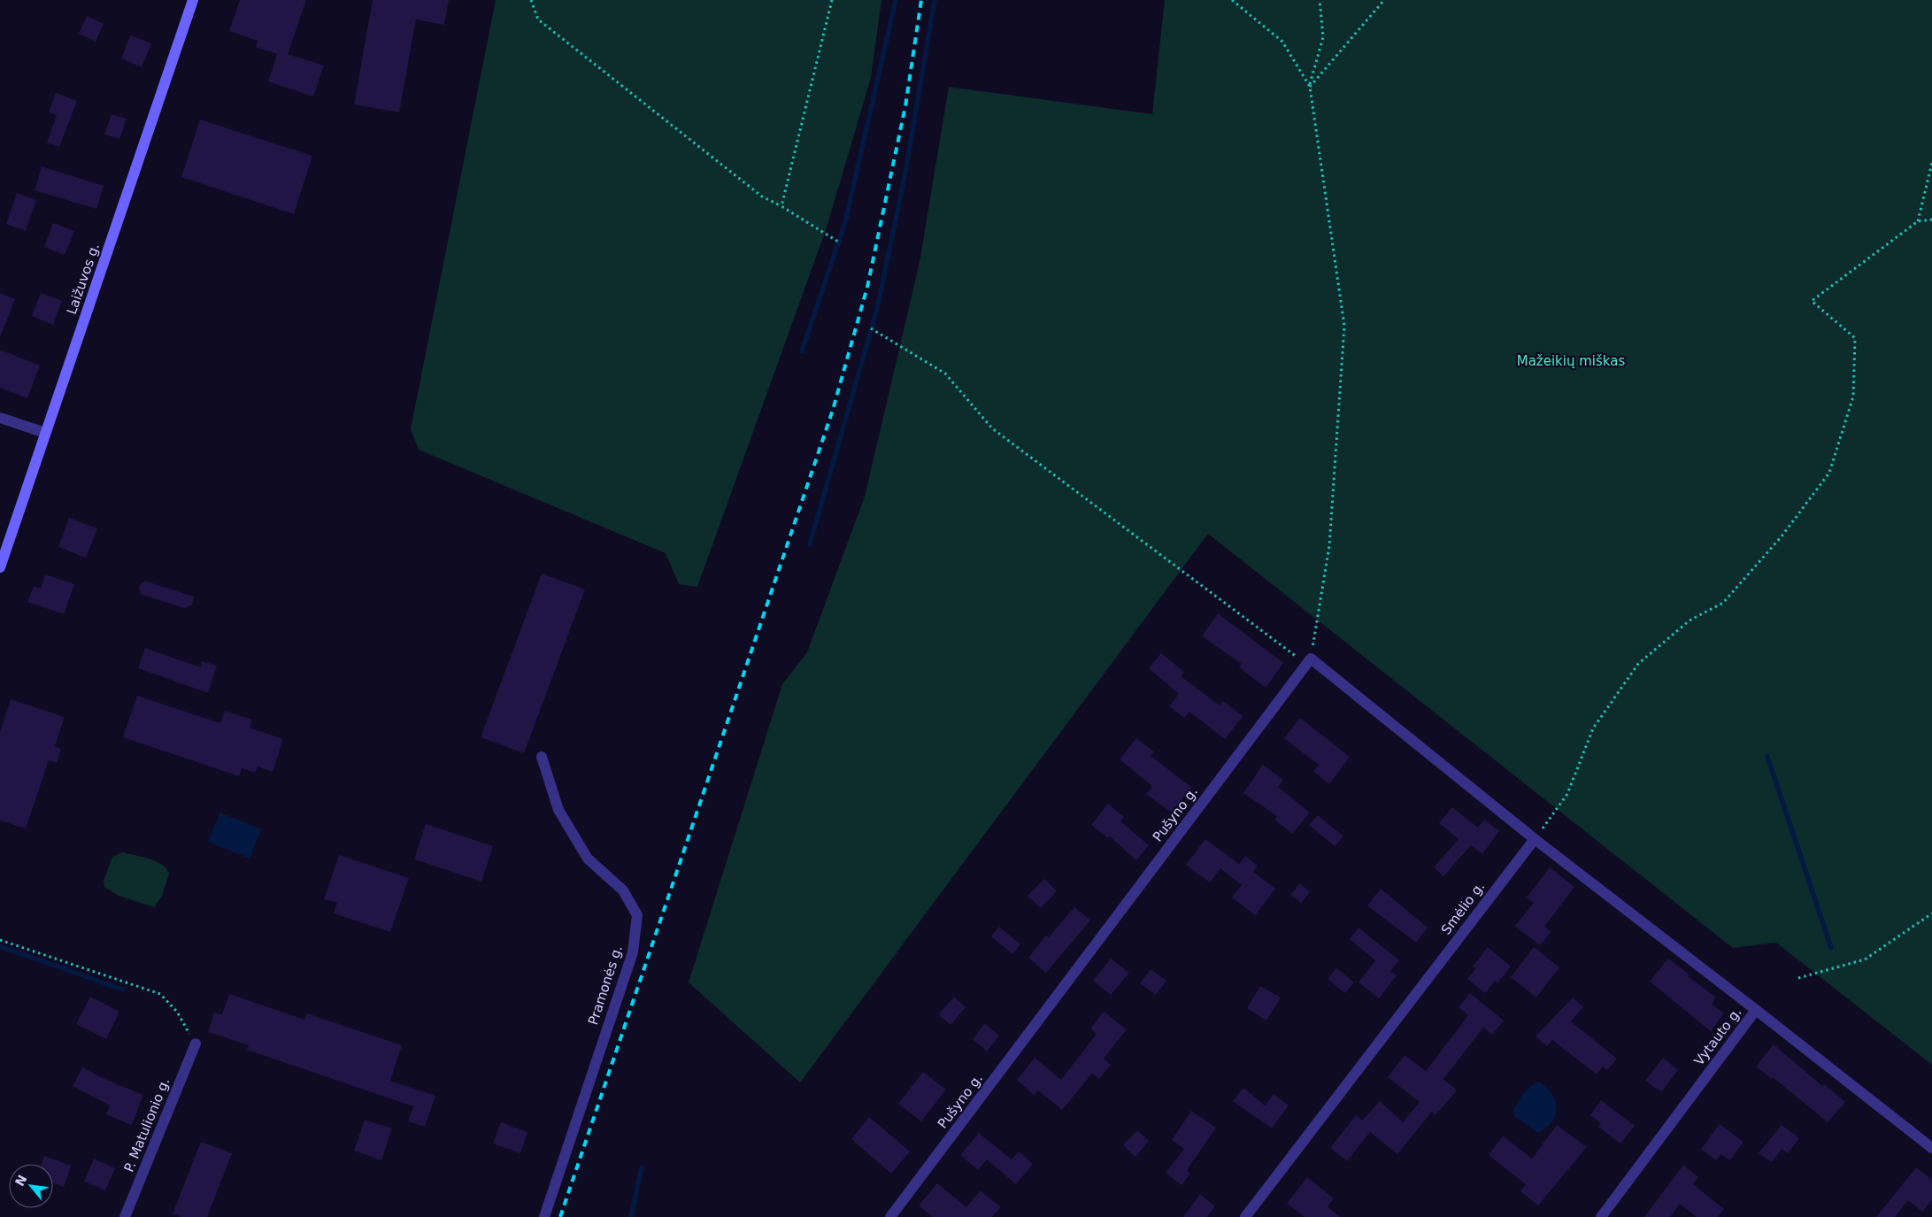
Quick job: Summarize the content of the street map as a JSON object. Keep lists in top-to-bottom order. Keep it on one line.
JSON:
{"streets":{"main road":["Laižuvos g."],"street":["Pušyno g.","Smėlio g.","Pramonės g.","Vytauto g.","P. Matulionio g."]},"parks":["Mažeikių miškas"],"north":"top left"}
